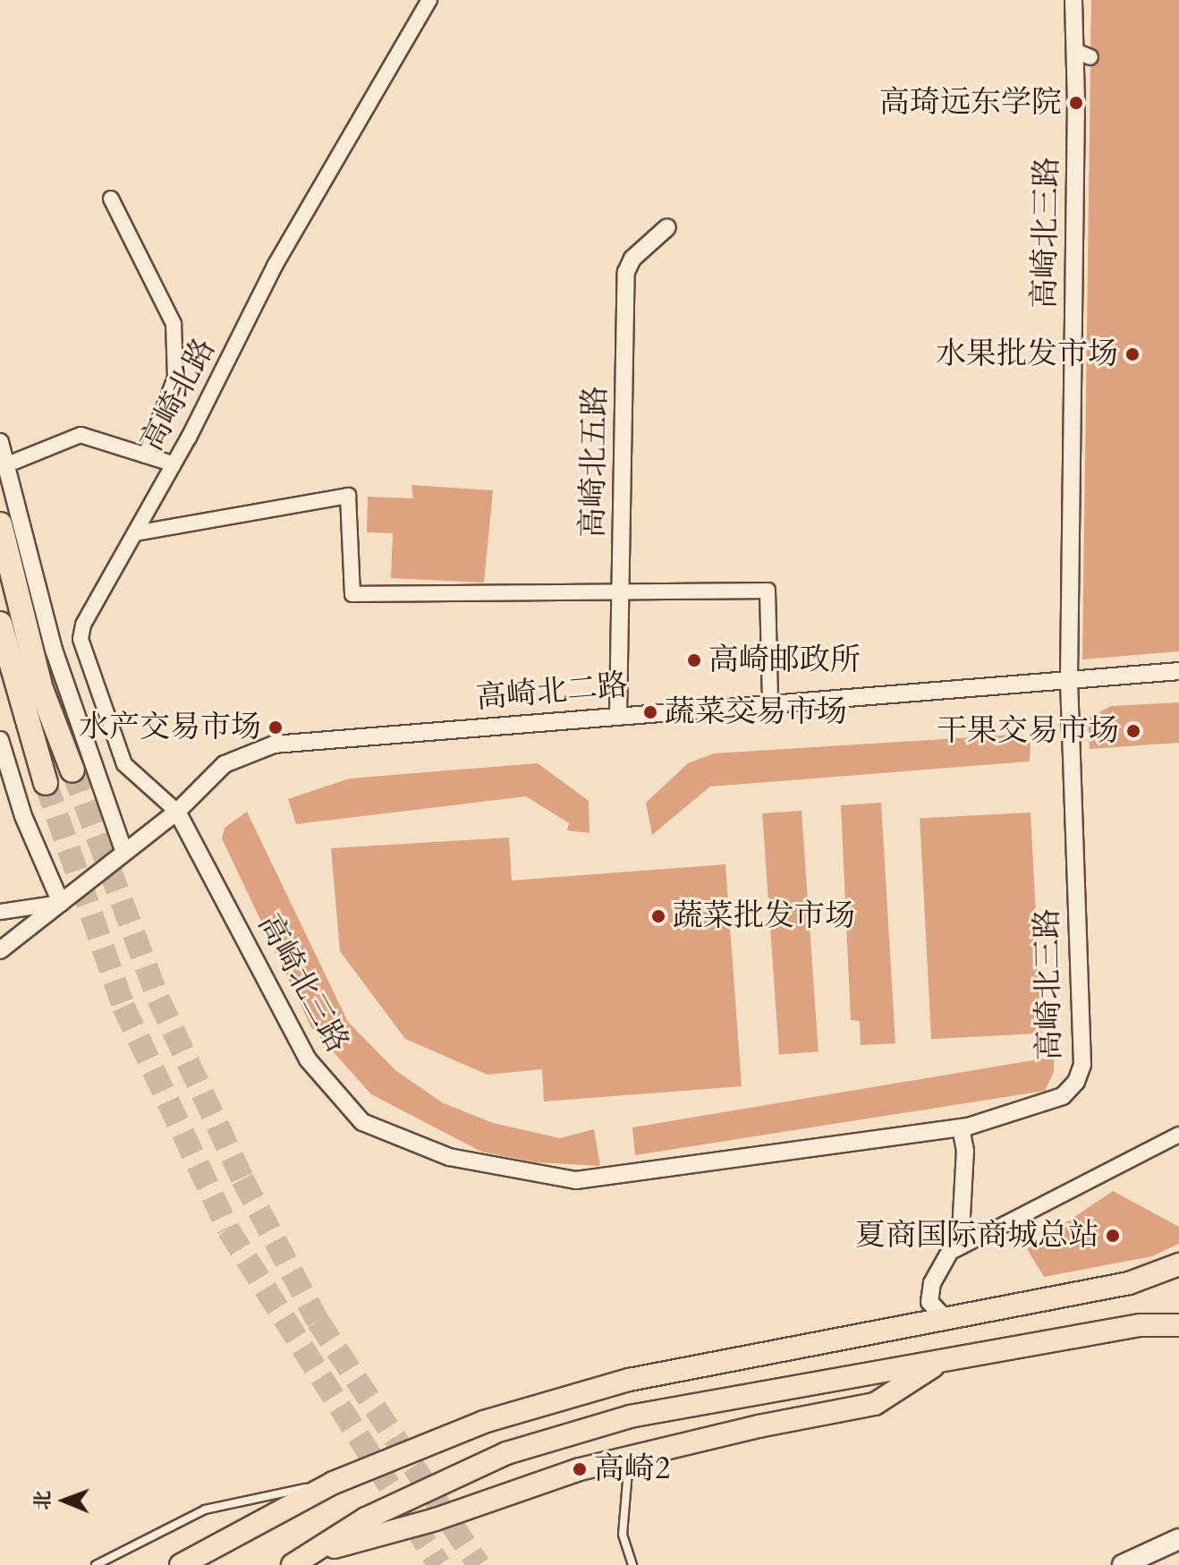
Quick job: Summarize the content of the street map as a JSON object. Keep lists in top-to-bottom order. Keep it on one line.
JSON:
{"streets":{"street":["高崎北三路","高崎北路","高崎北五路","高崎北二路"]},"crossings":[["高崎北三路","高崎北路"],["高崎北三路","高崎北二路"],["高崎北路","高崎北二路"],["高崎北五路","高崎北二路"]],"places":["高琦远东学院","水果批发市场","高崎邮政所","蔬菜交易市场","水产交易市场","干果交易市场","蔬菜批发市场","夏商国际商城总站","高崎2"],"north":"left"}
